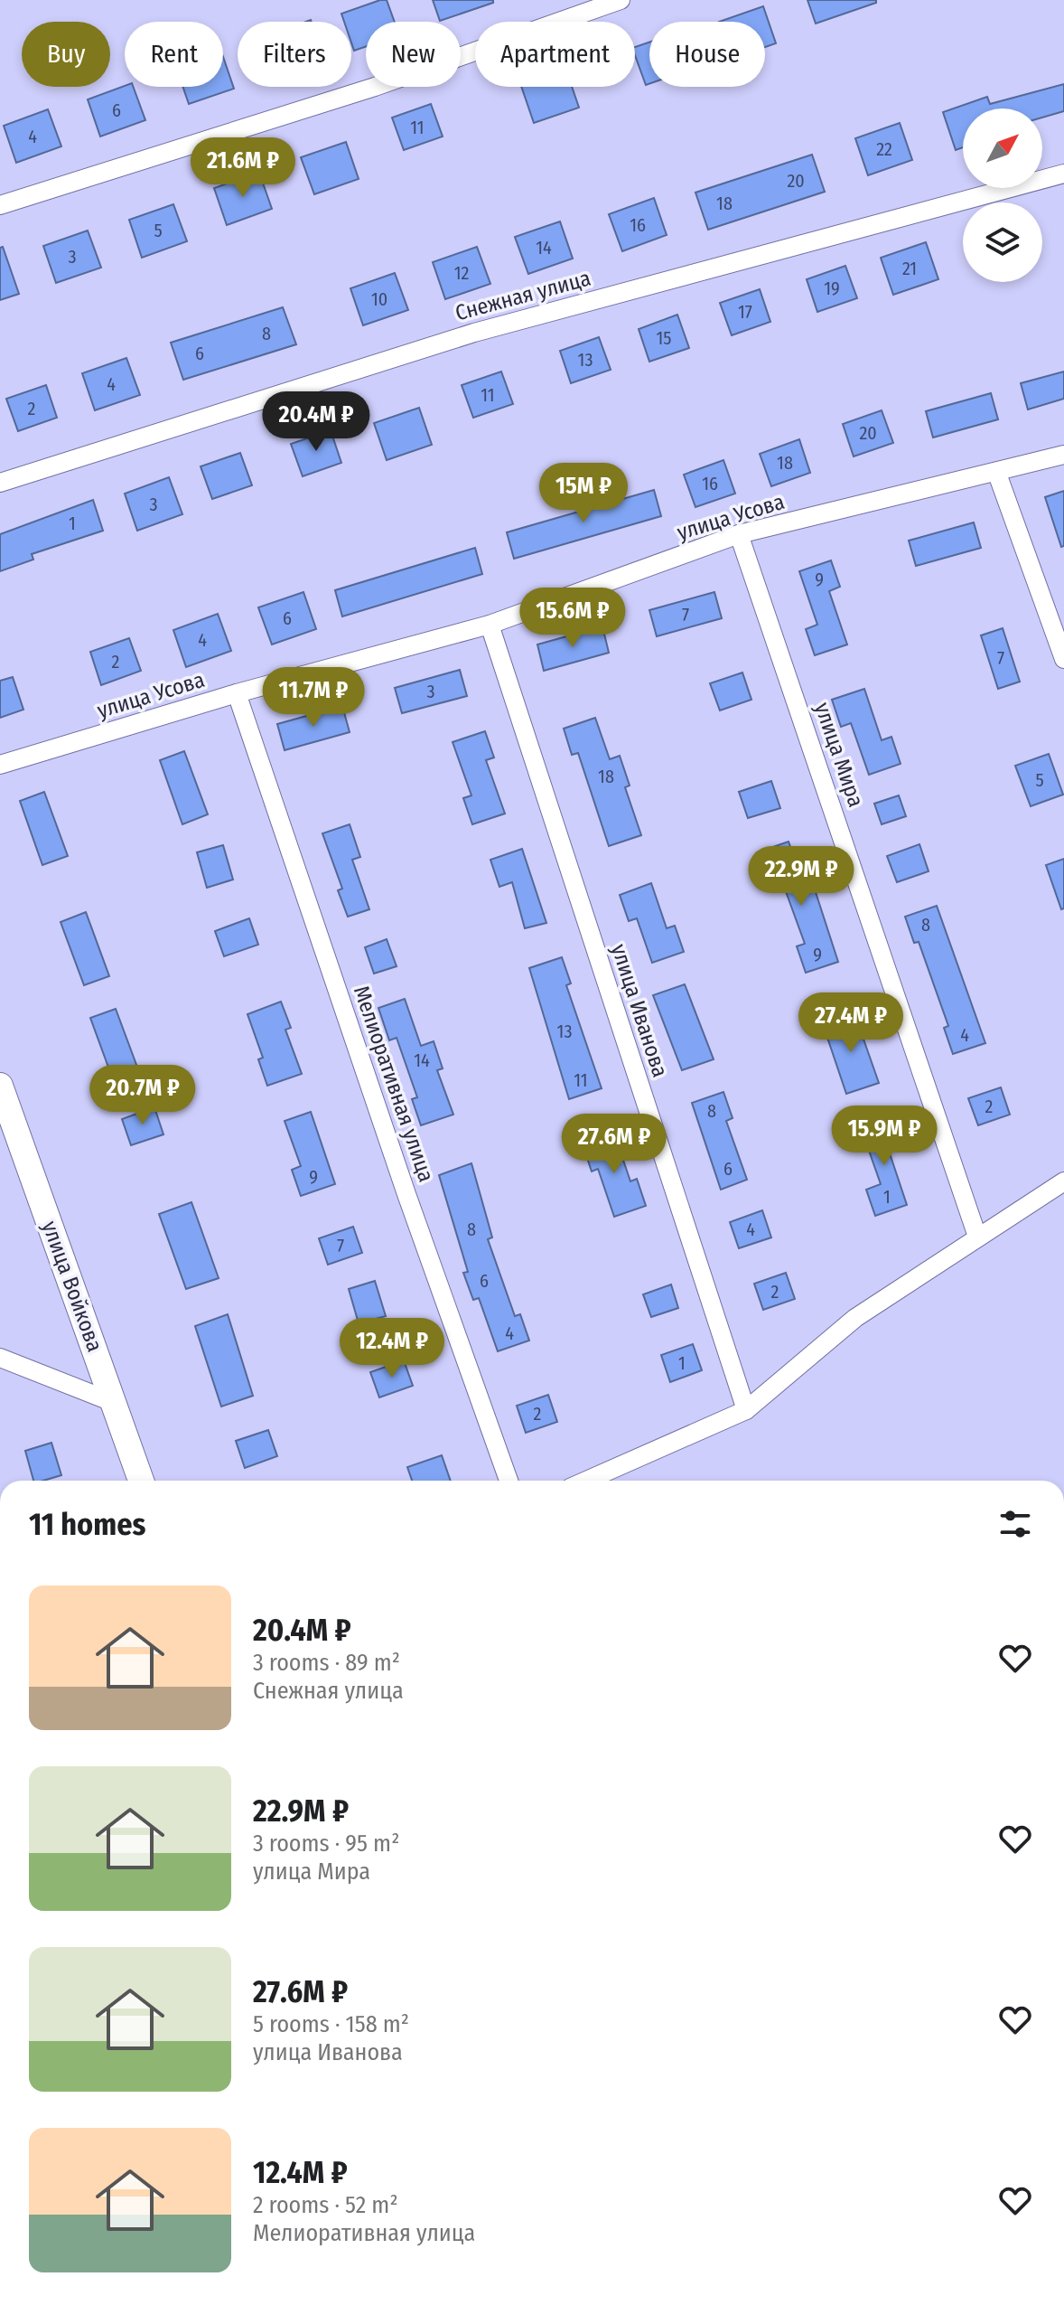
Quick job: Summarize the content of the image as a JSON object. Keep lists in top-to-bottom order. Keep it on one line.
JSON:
{"streets":{"main road":["улица Войкова"],"street":["Снежная улица","улица Усова","улица Мира","улица Иванова","Мелиоративная улица"]},"crossings":[["улица Усова","улица Мира"],["улица Усова","улица Иванова"],["улица Усова","Мелиоративная улица"]],"house_numbers":["6","11","4","22","20","18","16","5","14","3","21","12","19","10","17","8","15","6","13","4","11","2","20","18","16","3","1","9","7","6","4","7","2","3","18","5","8","9","13","4","14","11","2","8","6","9","1","8","4","7","6","2","4","1","2"],"north":"top right","page":{"chip":["Buy","Rent","Filters","New","Apartment","House"],"price":["21.6M ₽","20.4M ₽","15M ₽","15.6M ₽","11.7M ₽","22.9M ₽","27.4M ₽","20.7M ₽","15.9M ₽","27.6M ₽","12.4M ₽"],"heading":"11 homes","list":[{"name":"20.4M ₽","note":"3 rooms · 89 m² · Снежная улица"},{"name":"22.9M ₽","note":"3 rooms · 95 m² · улица Мира"},{"name":"27.6M ₽","note":"5 rooms · 158 m² · улица Иванова"},{"name":"12.4M ₽","note":"2 rooms · 52 m² · Мелиоративная улица"}]}}
